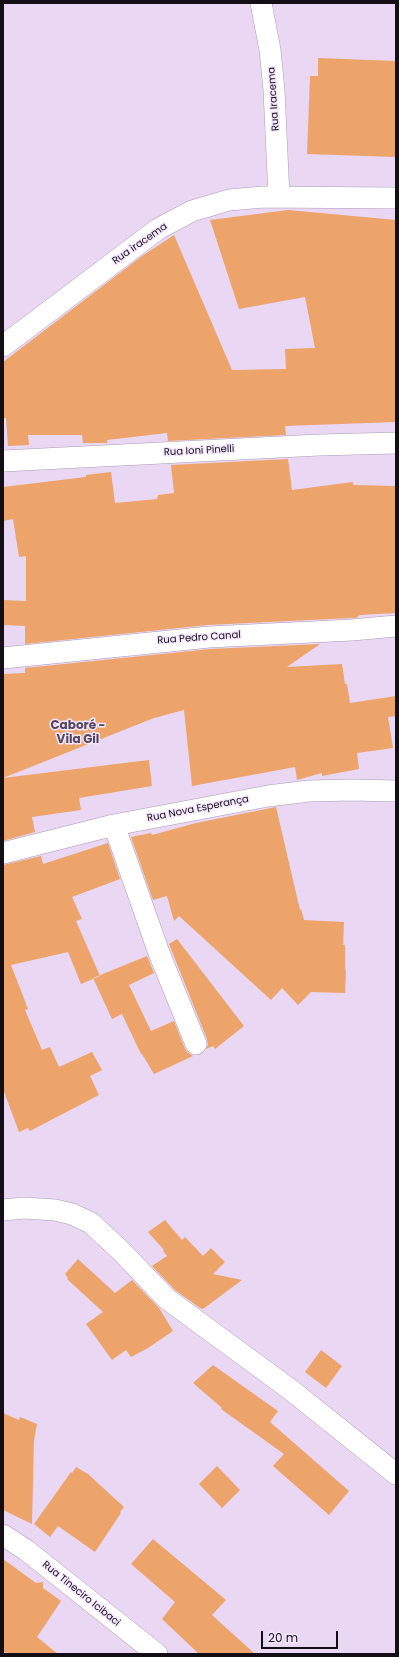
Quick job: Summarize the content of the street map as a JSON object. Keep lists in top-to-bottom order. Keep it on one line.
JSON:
{"streets":{"street":["Rua Iracema","Rua iracema","Rua Ioni Pinelli","Rua Pedro Canal","Rua Nova Esperança","Rua Tineciro Icibaci"]},"crossings":[["Rua Iracema","Rua iracema"]],"districts":["Caboré - Vila Gil"],"scale_bar":"20 m"}
